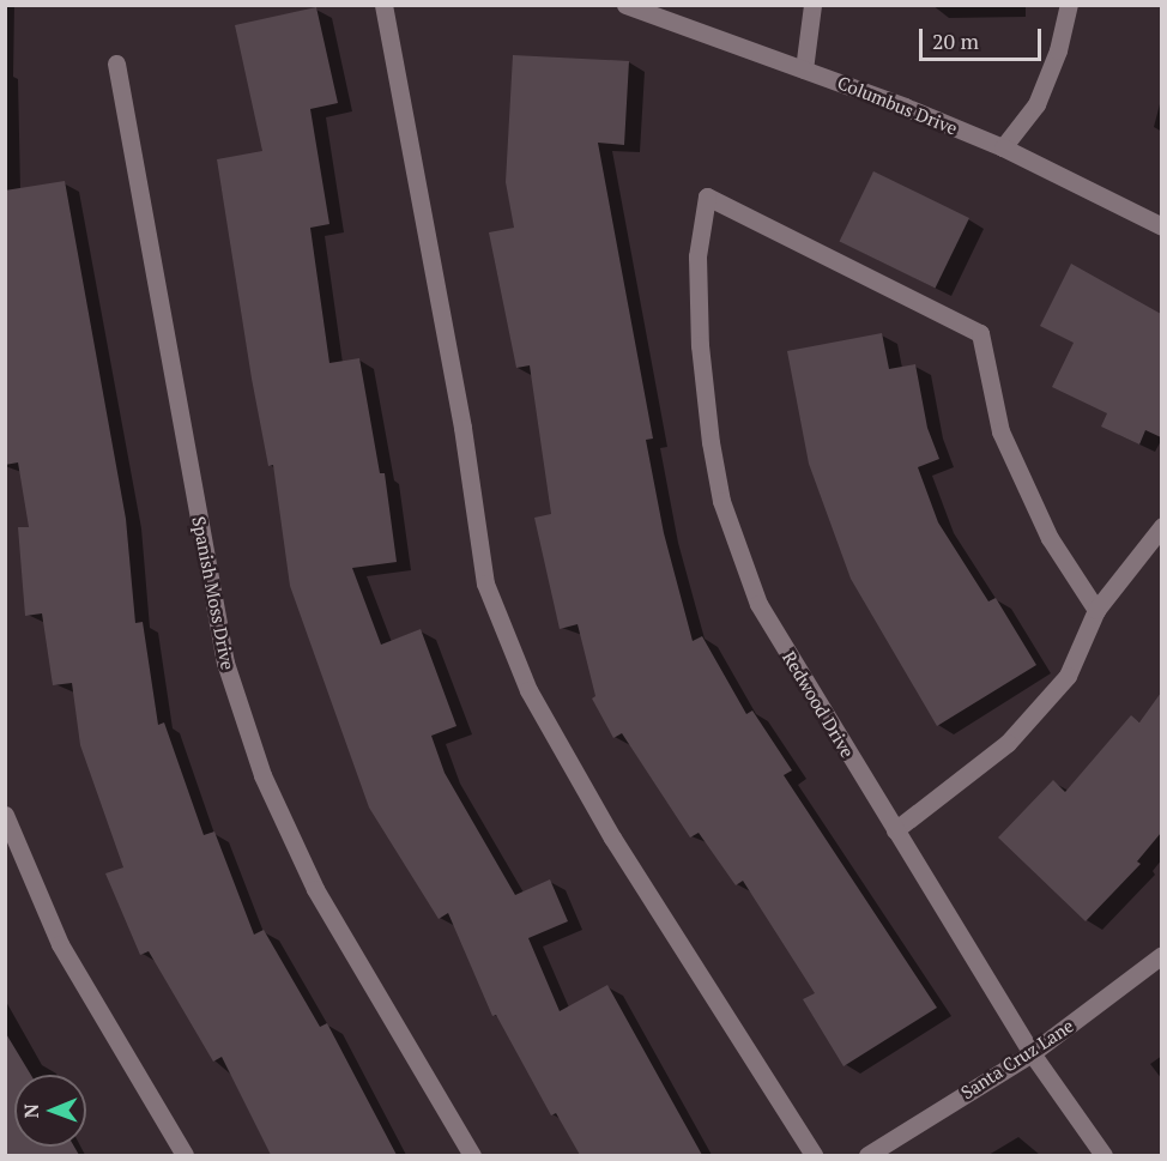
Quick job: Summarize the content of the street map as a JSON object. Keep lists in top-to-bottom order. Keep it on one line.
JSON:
{"streets":{"street":["Columbus Drive","Spanish Moss Drive","Redwood Drive","Santa Cruz Lane"]},"crossings":[["Redwood Drive","Santa Cruz Lane"]],"scale_bar":"20 m","north":"left"}
